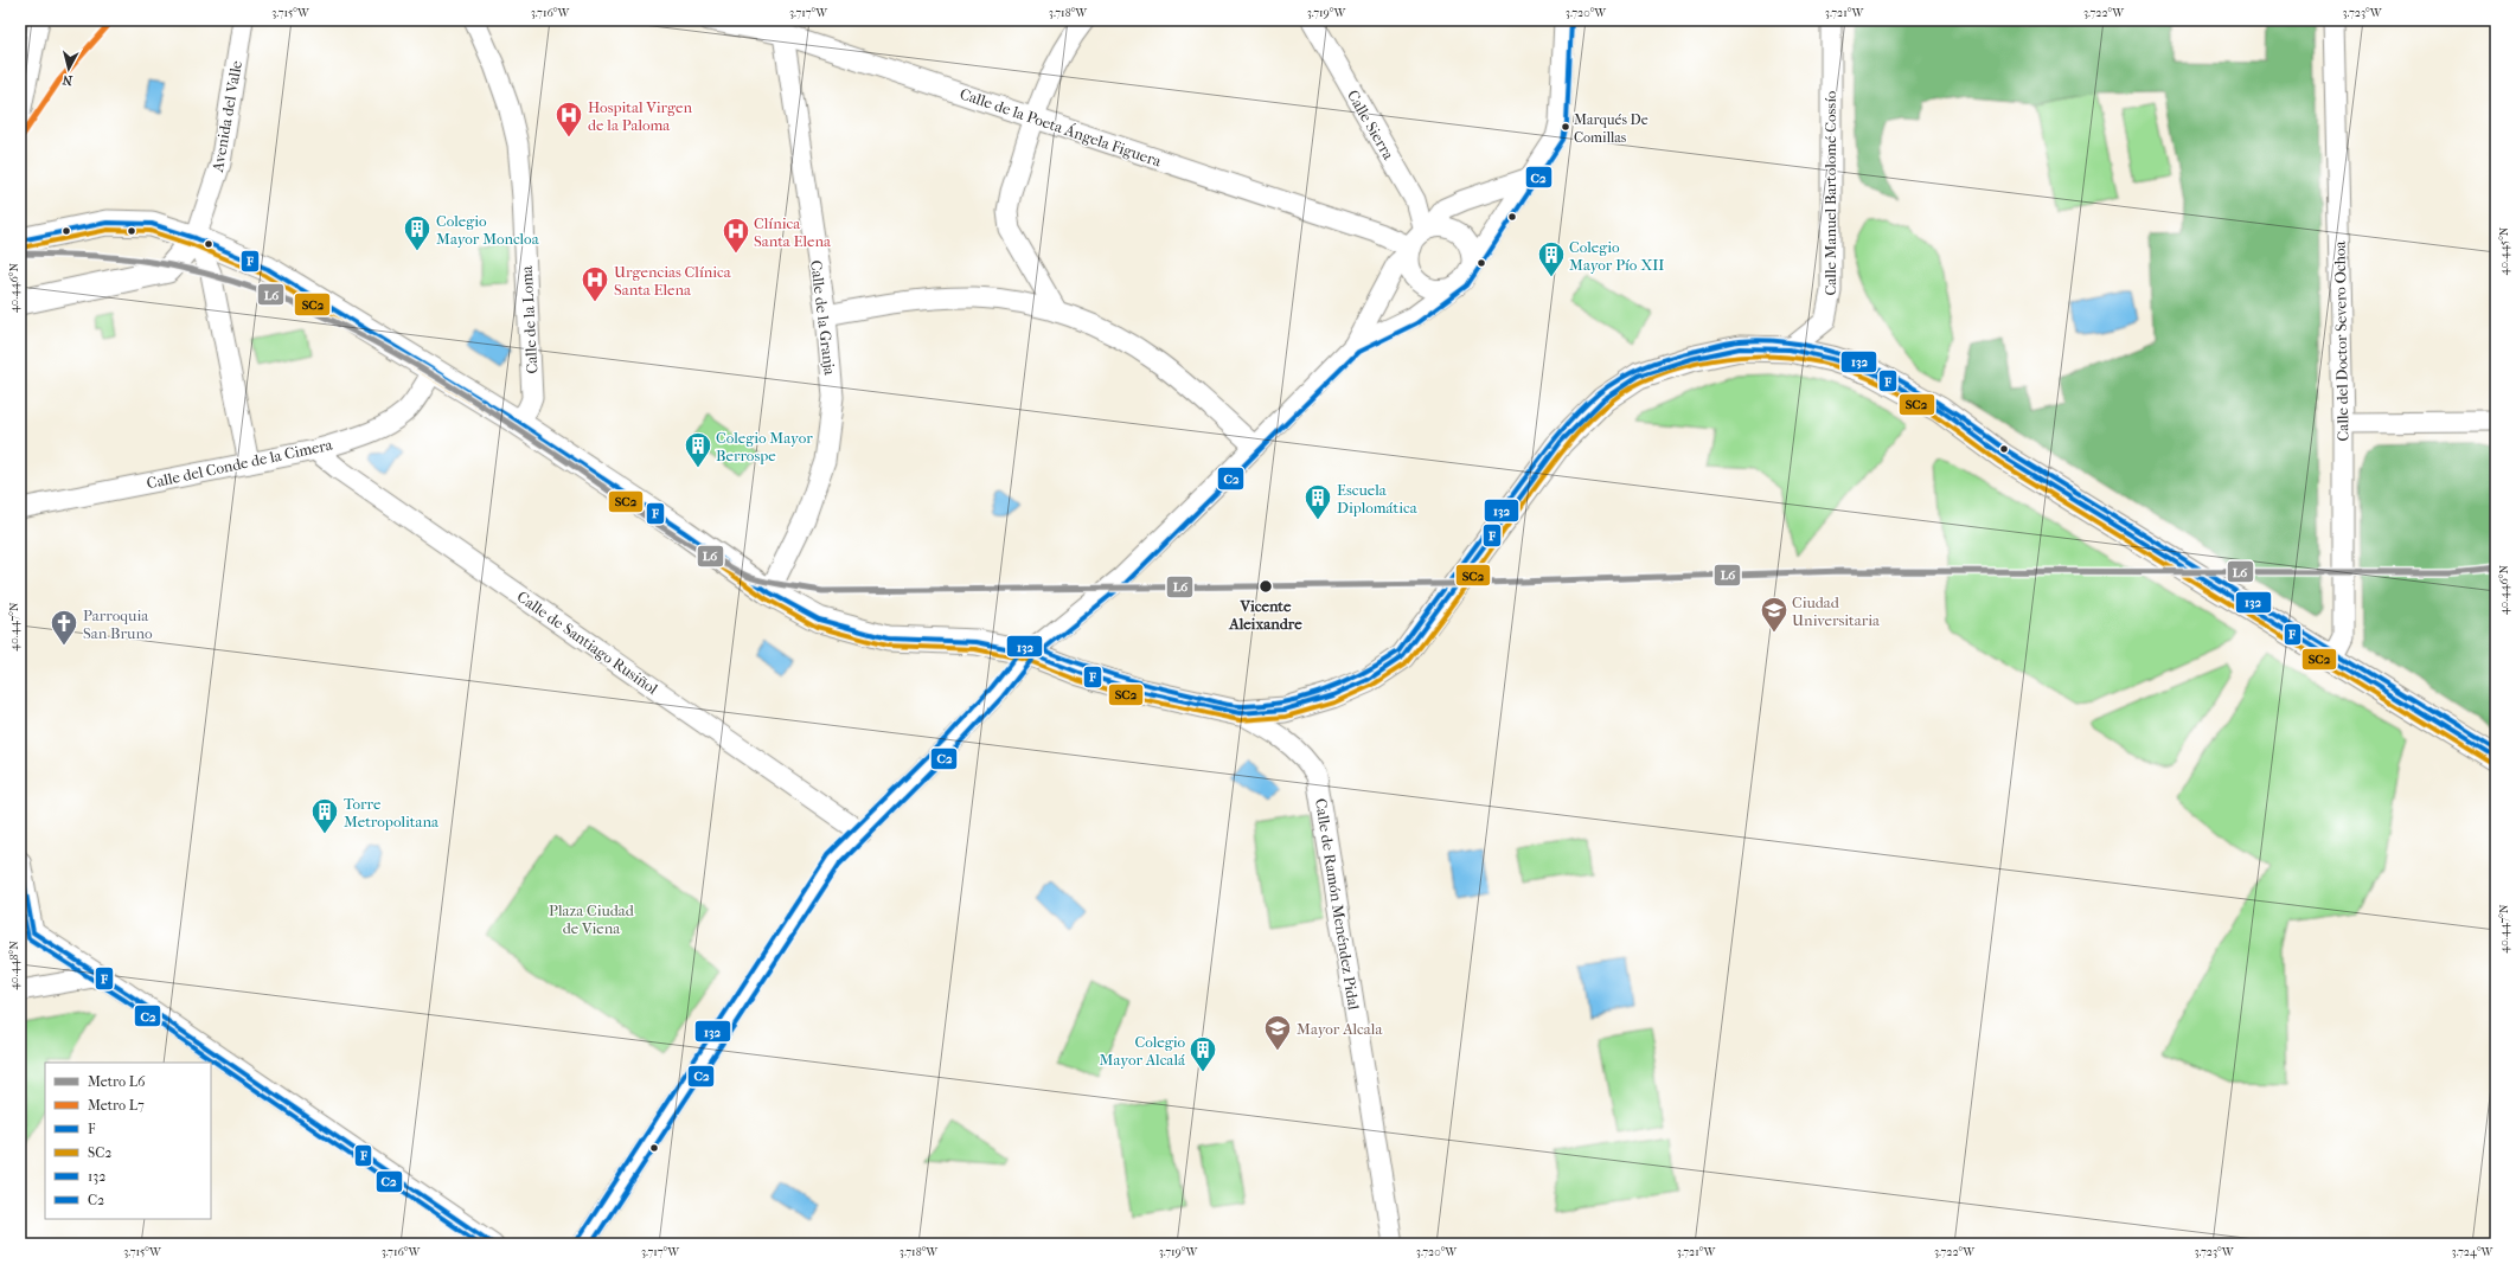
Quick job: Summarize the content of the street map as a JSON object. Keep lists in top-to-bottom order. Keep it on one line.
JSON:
{"streets":{"street":["Avenida del Valle","Calle Sierra","Calle de la Poeta Ángela Figuera","Calle Manuel Bartolomé Cossío","Calle de la Granja","Calle de la Loma","Calle del Doctor Severo Ochoa","Calle del Conde de la Cimera","Calle de Santiago Rusiñol","Calle de Ramón Menéndez Pidal"]},"crossings":[["Calle Sierra","Calle de la Poeta Ángela Figuera"],["Calle de la Poeta Ángela Figuera","Calle de la Granja"],["Calle del Conde de la Cimera","Calle de Santiago Rusiñol"]],"parks":["Plaza Ciudad de Viena"],"places":{"other":["Marqués De Comillas","Vicente Aleixandre"],"hospital":["Hospital Virgen de la Paloma","Clínica Santa Elena","Urgencias Clínica Santa Elena"],"building":["Colegio Mayor Moncloa","Colegio Mayor Pío XII","Colegio Mayor Berrospe","Escuela Diplomática","Torre Metropolitana","Colegio Mayor Alcalá"],"school or university":["Ciudad Universitaria","Mayor Alcala"],"church":["Parroquia San Bruno"]},"lines":["metro line L7","transit line C2","transit line F","transit line SC2","metro line L6","transit line 132"],"legend":["Metro L6","Metro L7","F","SC2","132","C2"],"north":"bottom","coordinates":["3.715°W","3.716°W","3.717°W","3.718°W","3.719°W","3.720°W","3.721°W","3.722°W","3.723°W","40.445°N","40.446°N","40.447°N","40.448°N","3.724°W"]}
